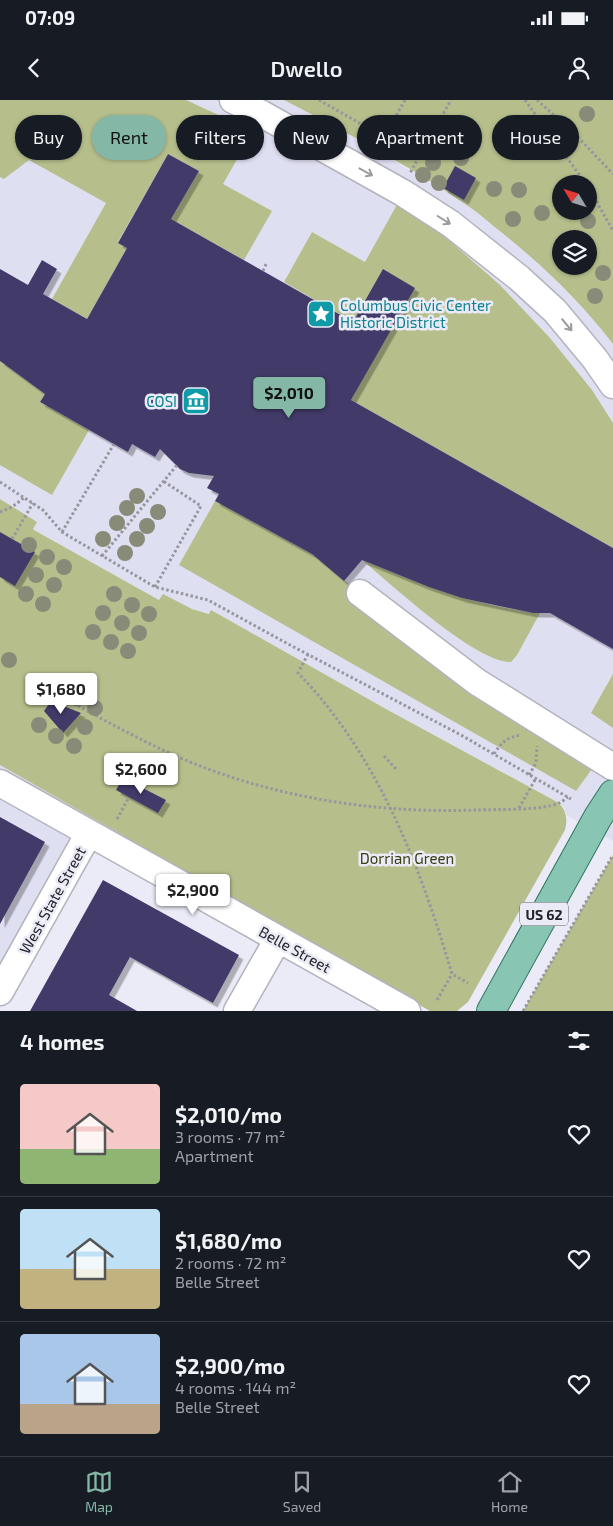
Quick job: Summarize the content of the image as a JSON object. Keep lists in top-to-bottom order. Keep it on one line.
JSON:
{"streets":{"main road":["US 62"],"street":["West State Street","Belle Street"]},"crossings":[["West State Street","Belle Street"]],"parks":["Dorrian Green"],"places":{"place":["Columbus Civic Center Historic District"],"museum":["COSI"]},"north":"top left","page":{"status":"07:09","header":"Dwello","chip":["Buy","Rent","Filters","New","Apartment","House"],"price":["$2,010","$1,680","$2,600","$2,900"],"heading":"4 homes","list":[{"name":"$2,010/mo","note":"3 rooms · 77 m² · Apartment"},{"name":"$1,680/mo","note":"2 rooms · 72 m² · Belle Street"},{"name":"$2,900/mo","note":"4 rooms · 144 m² · Belle Street"}],"tabs":["Map","Saved","Home"]}}
